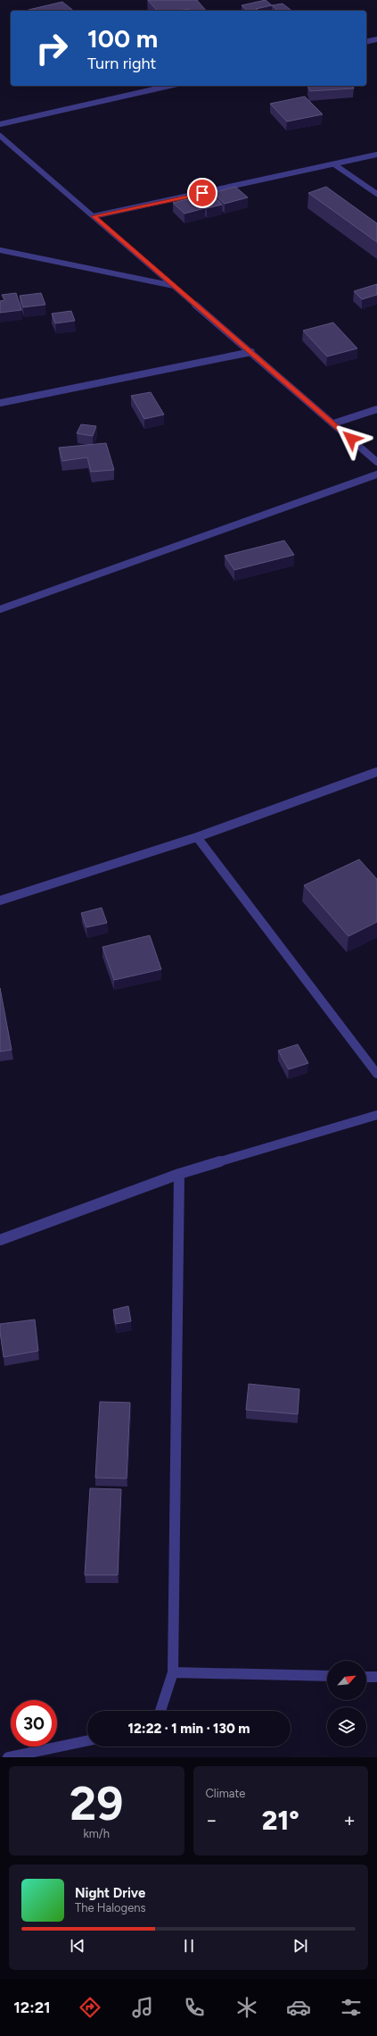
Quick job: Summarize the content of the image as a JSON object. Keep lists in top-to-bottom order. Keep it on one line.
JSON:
{"north":"top right","page":{"turn":["100 m","Turn right"],"limit":"30","trip":"12:22 · 1 min · 130 m","tile":[["29","km/h"],"Climate"],"heat":["−","21°","+"],"song":["Night Drive","The Halogens"],"tabs":"12:21"}}
